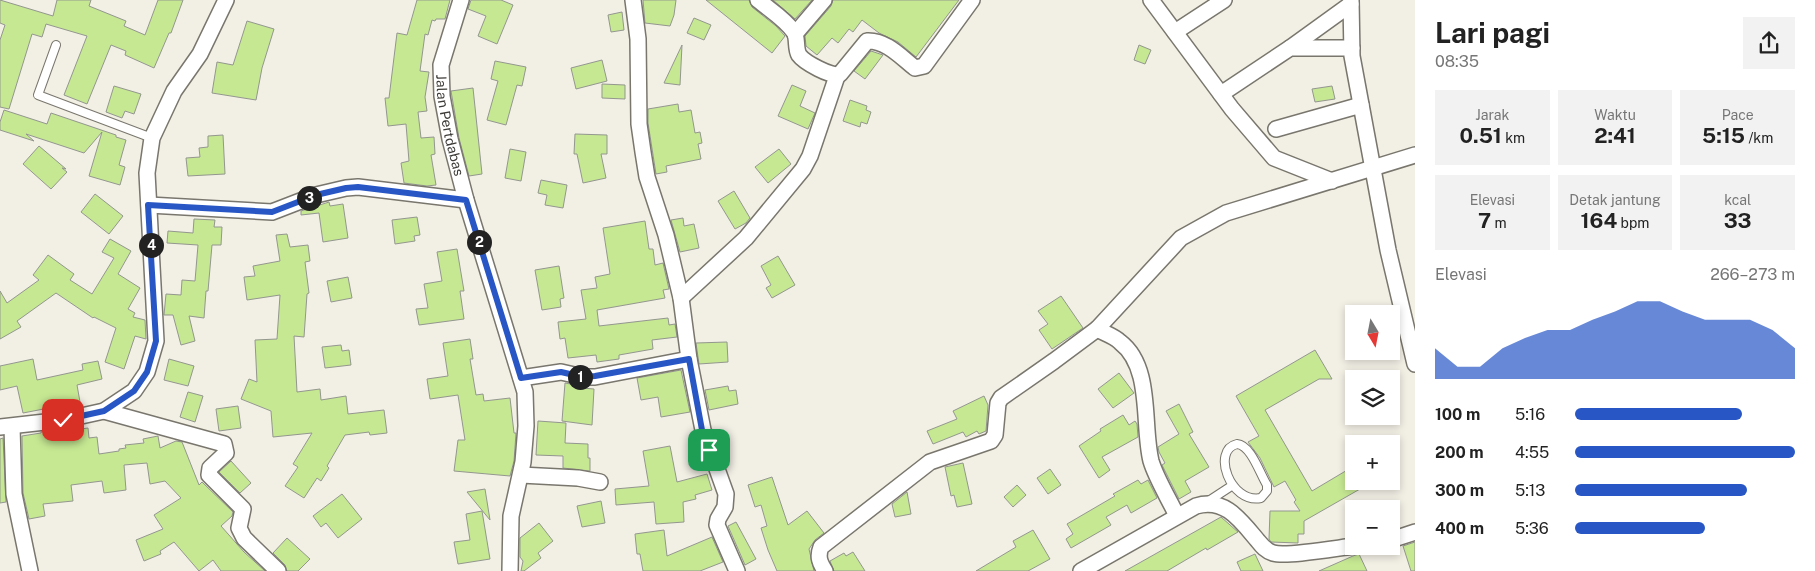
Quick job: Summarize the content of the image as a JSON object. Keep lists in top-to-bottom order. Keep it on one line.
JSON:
{"streets":{"street":["Jalan Pertdabas"]},"north":"bottom","page":{"heading":["Lari pagi","08:35"],"stats":[["Jarak","0.51 km"],["Waktu","2:41"],["Pace","5:15 /km"],["Elevasi","7 m"],["Detak jantung","164 bpm"],["kcal","33"]],"pins":["3","2","4","1"],"chart":["Elevasi","266–273 m"],"map_buttons":["+","−"],"list":[{"name":"100 m","note":"5:16"},{"name":"200 m","note":"4:55"},{"name":"300 m","note":"5:13"},{"name":"400 m","note":"5:36"}]}}
